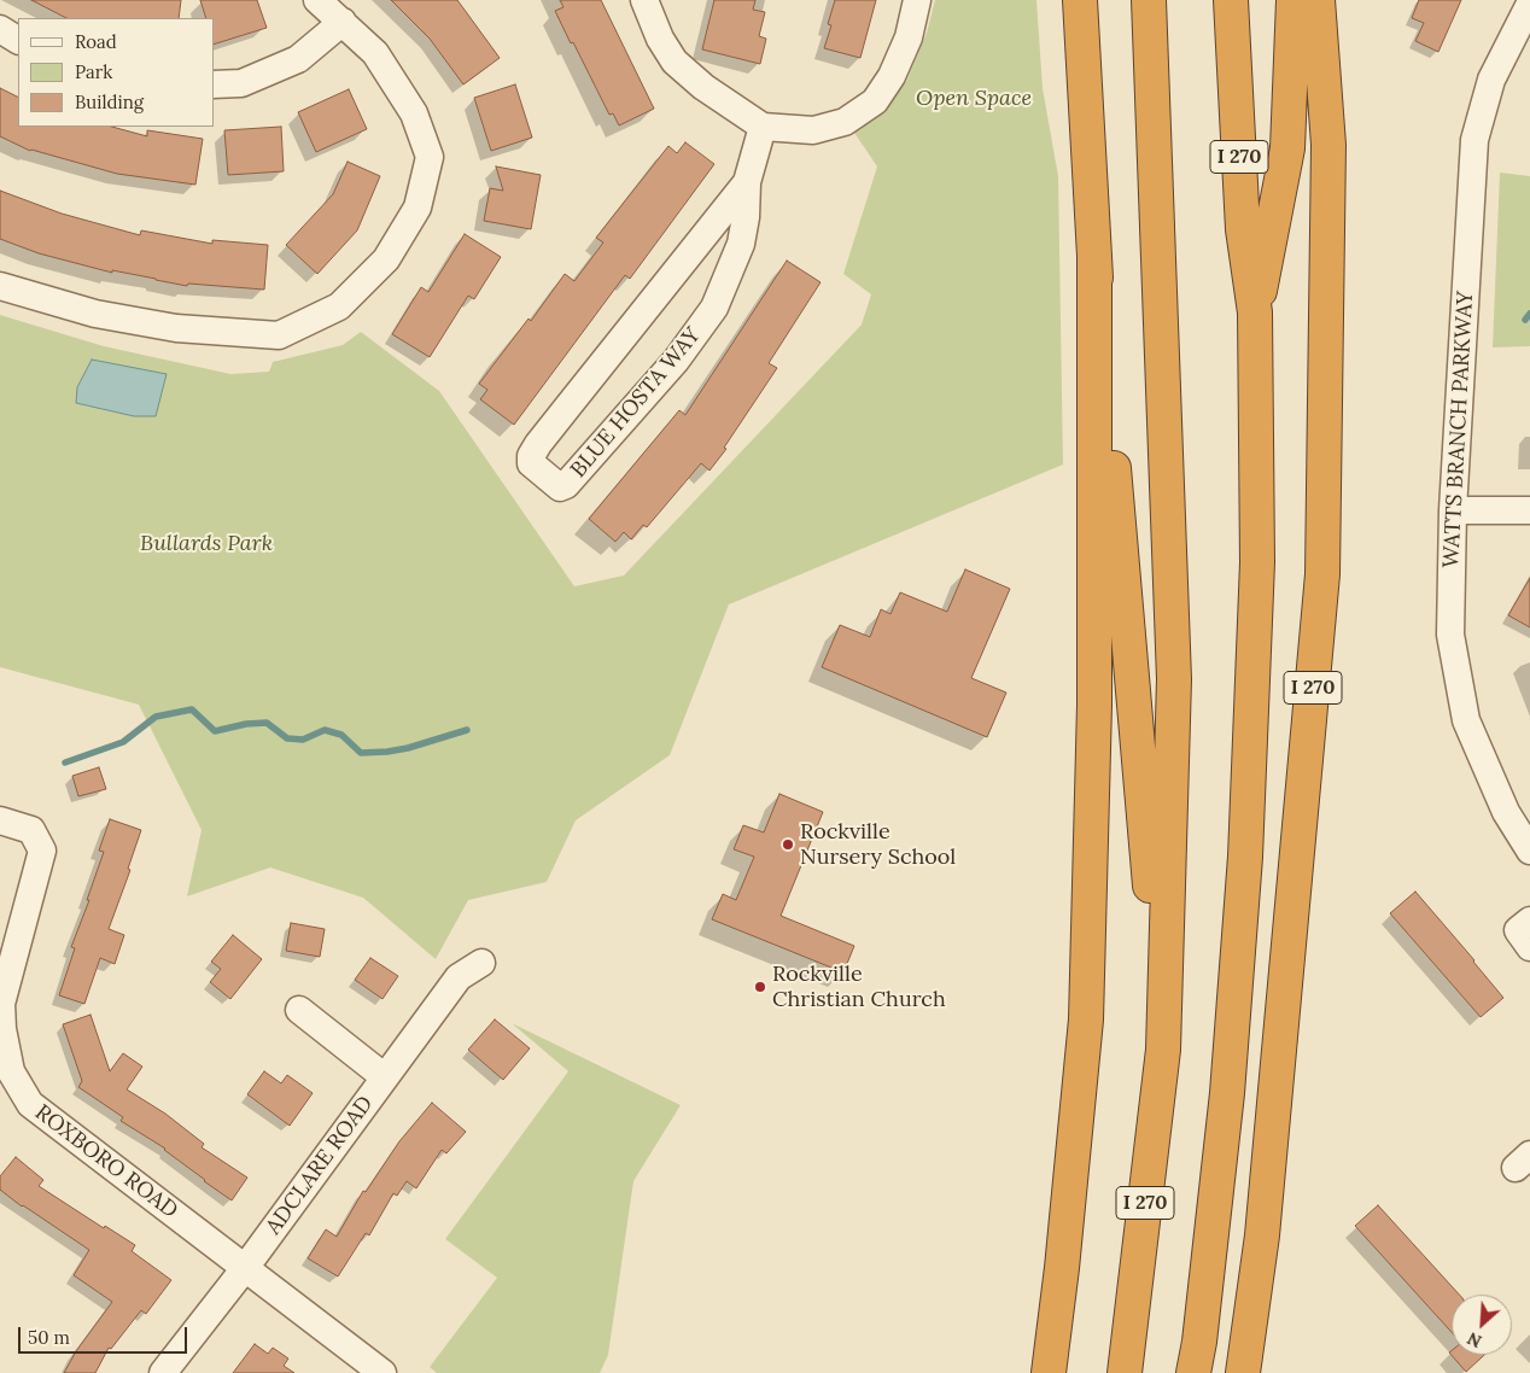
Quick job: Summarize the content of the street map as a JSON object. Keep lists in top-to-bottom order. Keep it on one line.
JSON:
{"streets":{"highway":["I 270"],"street":["BLUE HOSTA WAY","WATTS BRANCH PARKWAY","ROXBORO ROAD","ADCLARE ROAD"]},"crossings":[["ROXBORO ROAD","ADCLARE ROAD"]],"parks":["Open Space","Bullards Park"],"places":["Rockville Nursery School","Rockville Christian Church"],"legend":["Road","Park","Building"],"scale_bar":"50 m","north":"bottom left"}
